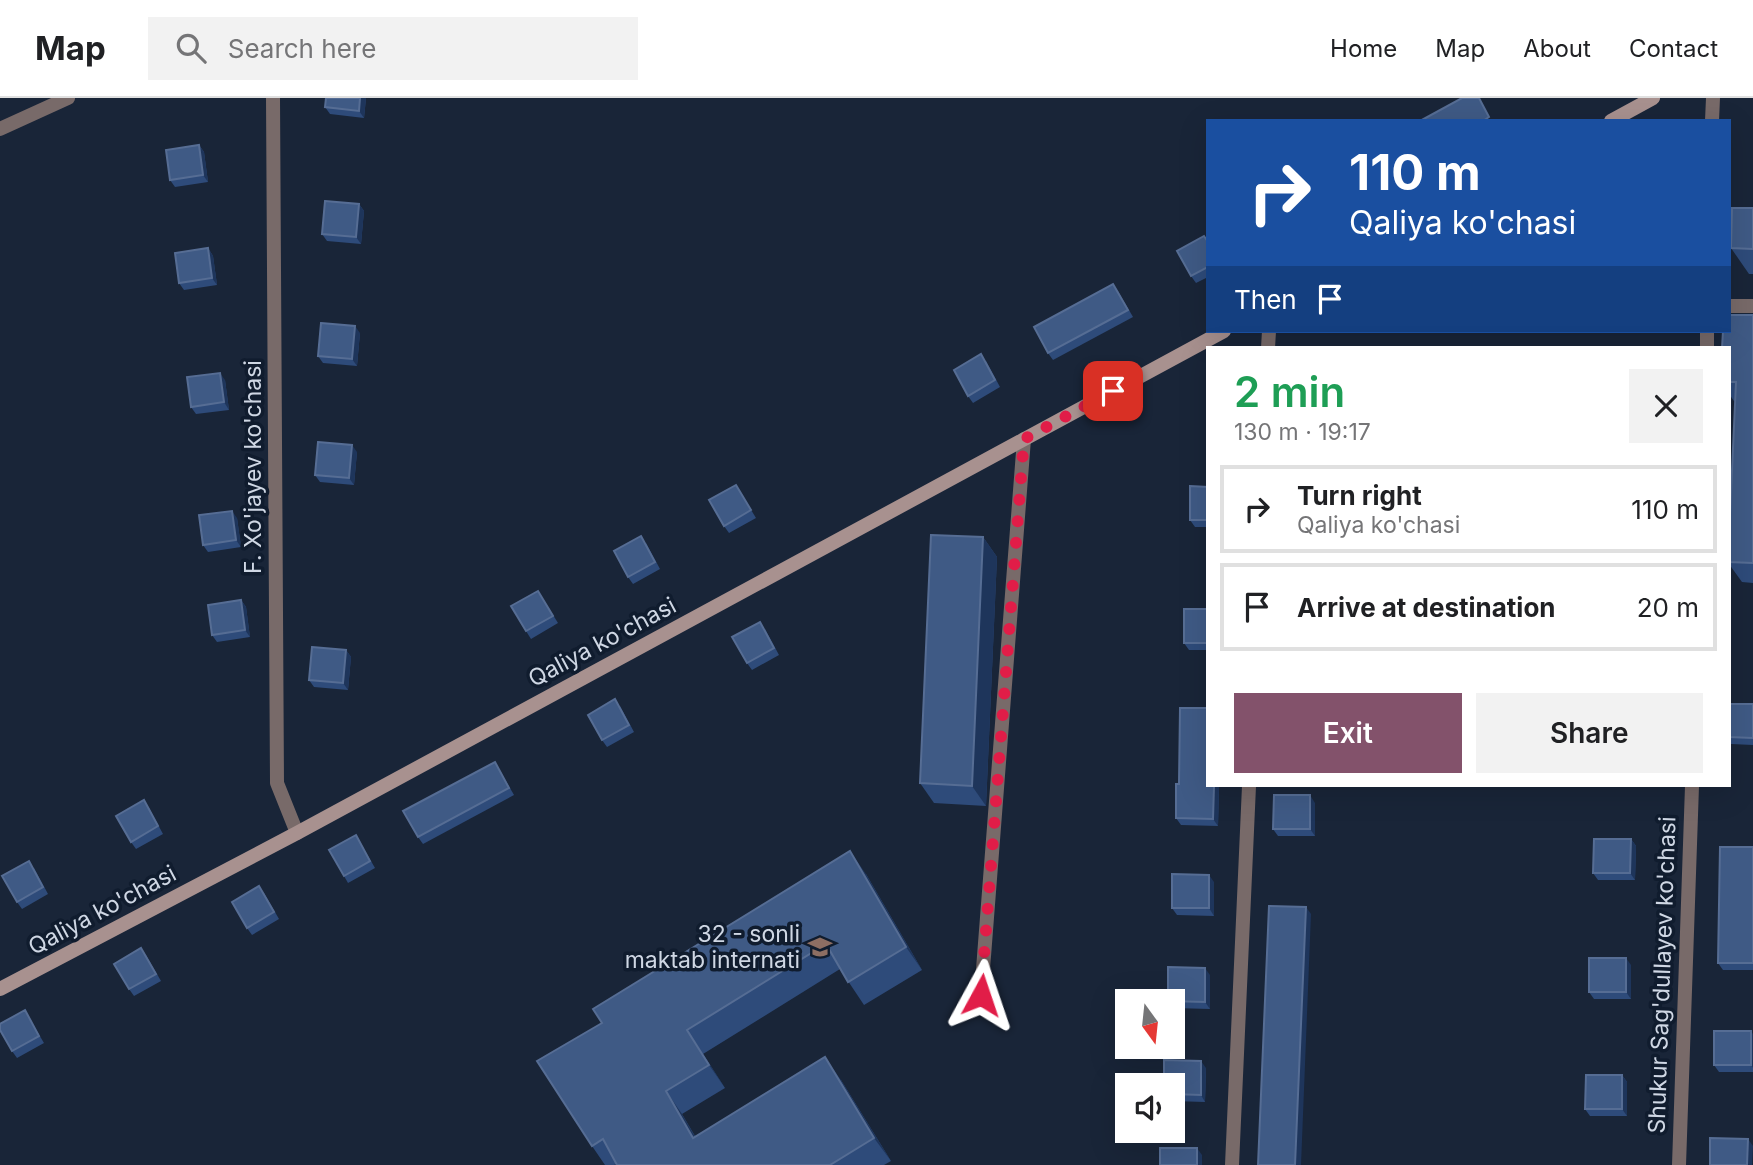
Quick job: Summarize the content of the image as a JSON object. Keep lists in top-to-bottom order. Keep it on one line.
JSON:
{"streets":{"main road":["Qaliya ko'chasi"],"street":["F. Xo'jayev ko'chasi","Shukur Sag'dullayev ko'chasi"]},"crossings":[["F. Xo'jayev ko'chasi","Qaliya ko'chasi"]],"places":{"school or university":["32 - sonli maktab internati"]},"north":"bottom","page":{"header":"Map","search":"Search here","nav":["Home","Map","About","Contact"],"turn":["110 m","Qaliya ko'chasi"],"then":"Then","heading":["2 min","130 m · 19:17"],"list":[{"name":"Turn right","note":"Qaliya ko'chasi","value":"110 m"},{"name":"Arrive at destination","value":"20 m"}],"buttons":["Exit","Share"]}}
